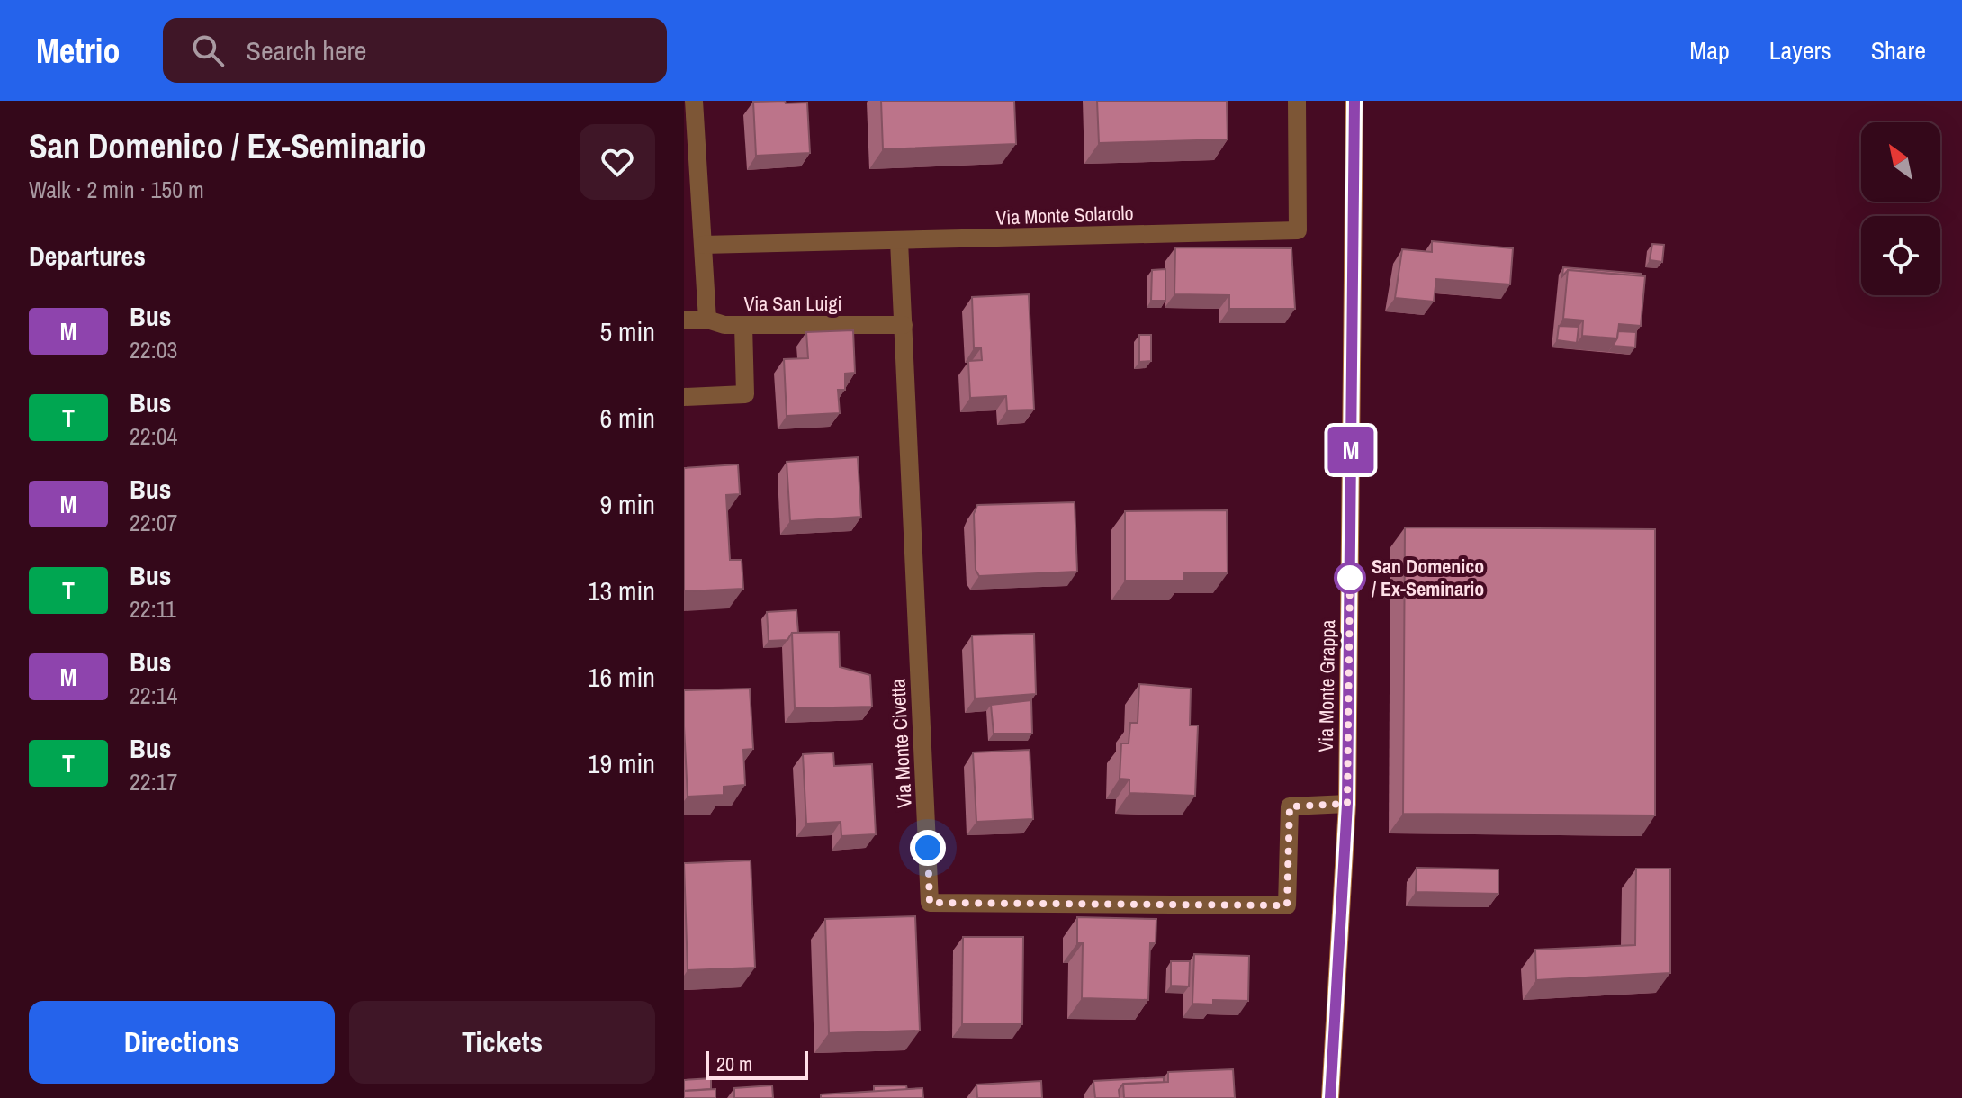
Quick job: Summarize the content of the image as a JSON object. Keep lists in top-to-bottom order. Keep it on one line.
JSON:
{"streets":{"main road":["Via Monte Grappa"],"street":["Via Monte Solarolo","Via San Luigi","Via Monte Civetta"]},"crossings":[["Via Monte Solarolo","Via Monte Civetta"],["Via San Luigi","Via Monte Civetta"],["Via Monte Grappa","Via Monte Civetta"]],"places":["San Domenico / Ex-Seminario"],"lines":["bus line M"],"scale_bar":"20 m","north":"top left","page":{"header":"Metrio","search":"Search here","nav":["Map","Layers","Share"],"heading":[["San Domenico / Ex-Seminario","Walk · 2 min · 150 m"],"Departures"],"on_map":"M","list":[{"mark":"M","name":"Bus","note":"22:03","value":"5 min"},{"mark":"T","name":"Bus","note":"22:04","value":"6 min"},{"mark":"M","name":"Bus","note":"22:07","value":"9 min"},{"mark":"T","name":"Bus","note":"22:11","value":"13 min"},{"mark":"M","name":"Bus","note":"22:14","value":"16 min"},{"mark":"T","name":"Bus","note":"22:17","value":"19 min"}],"buttons":["Directions","Tickets"],"scale":"20 m"}}
